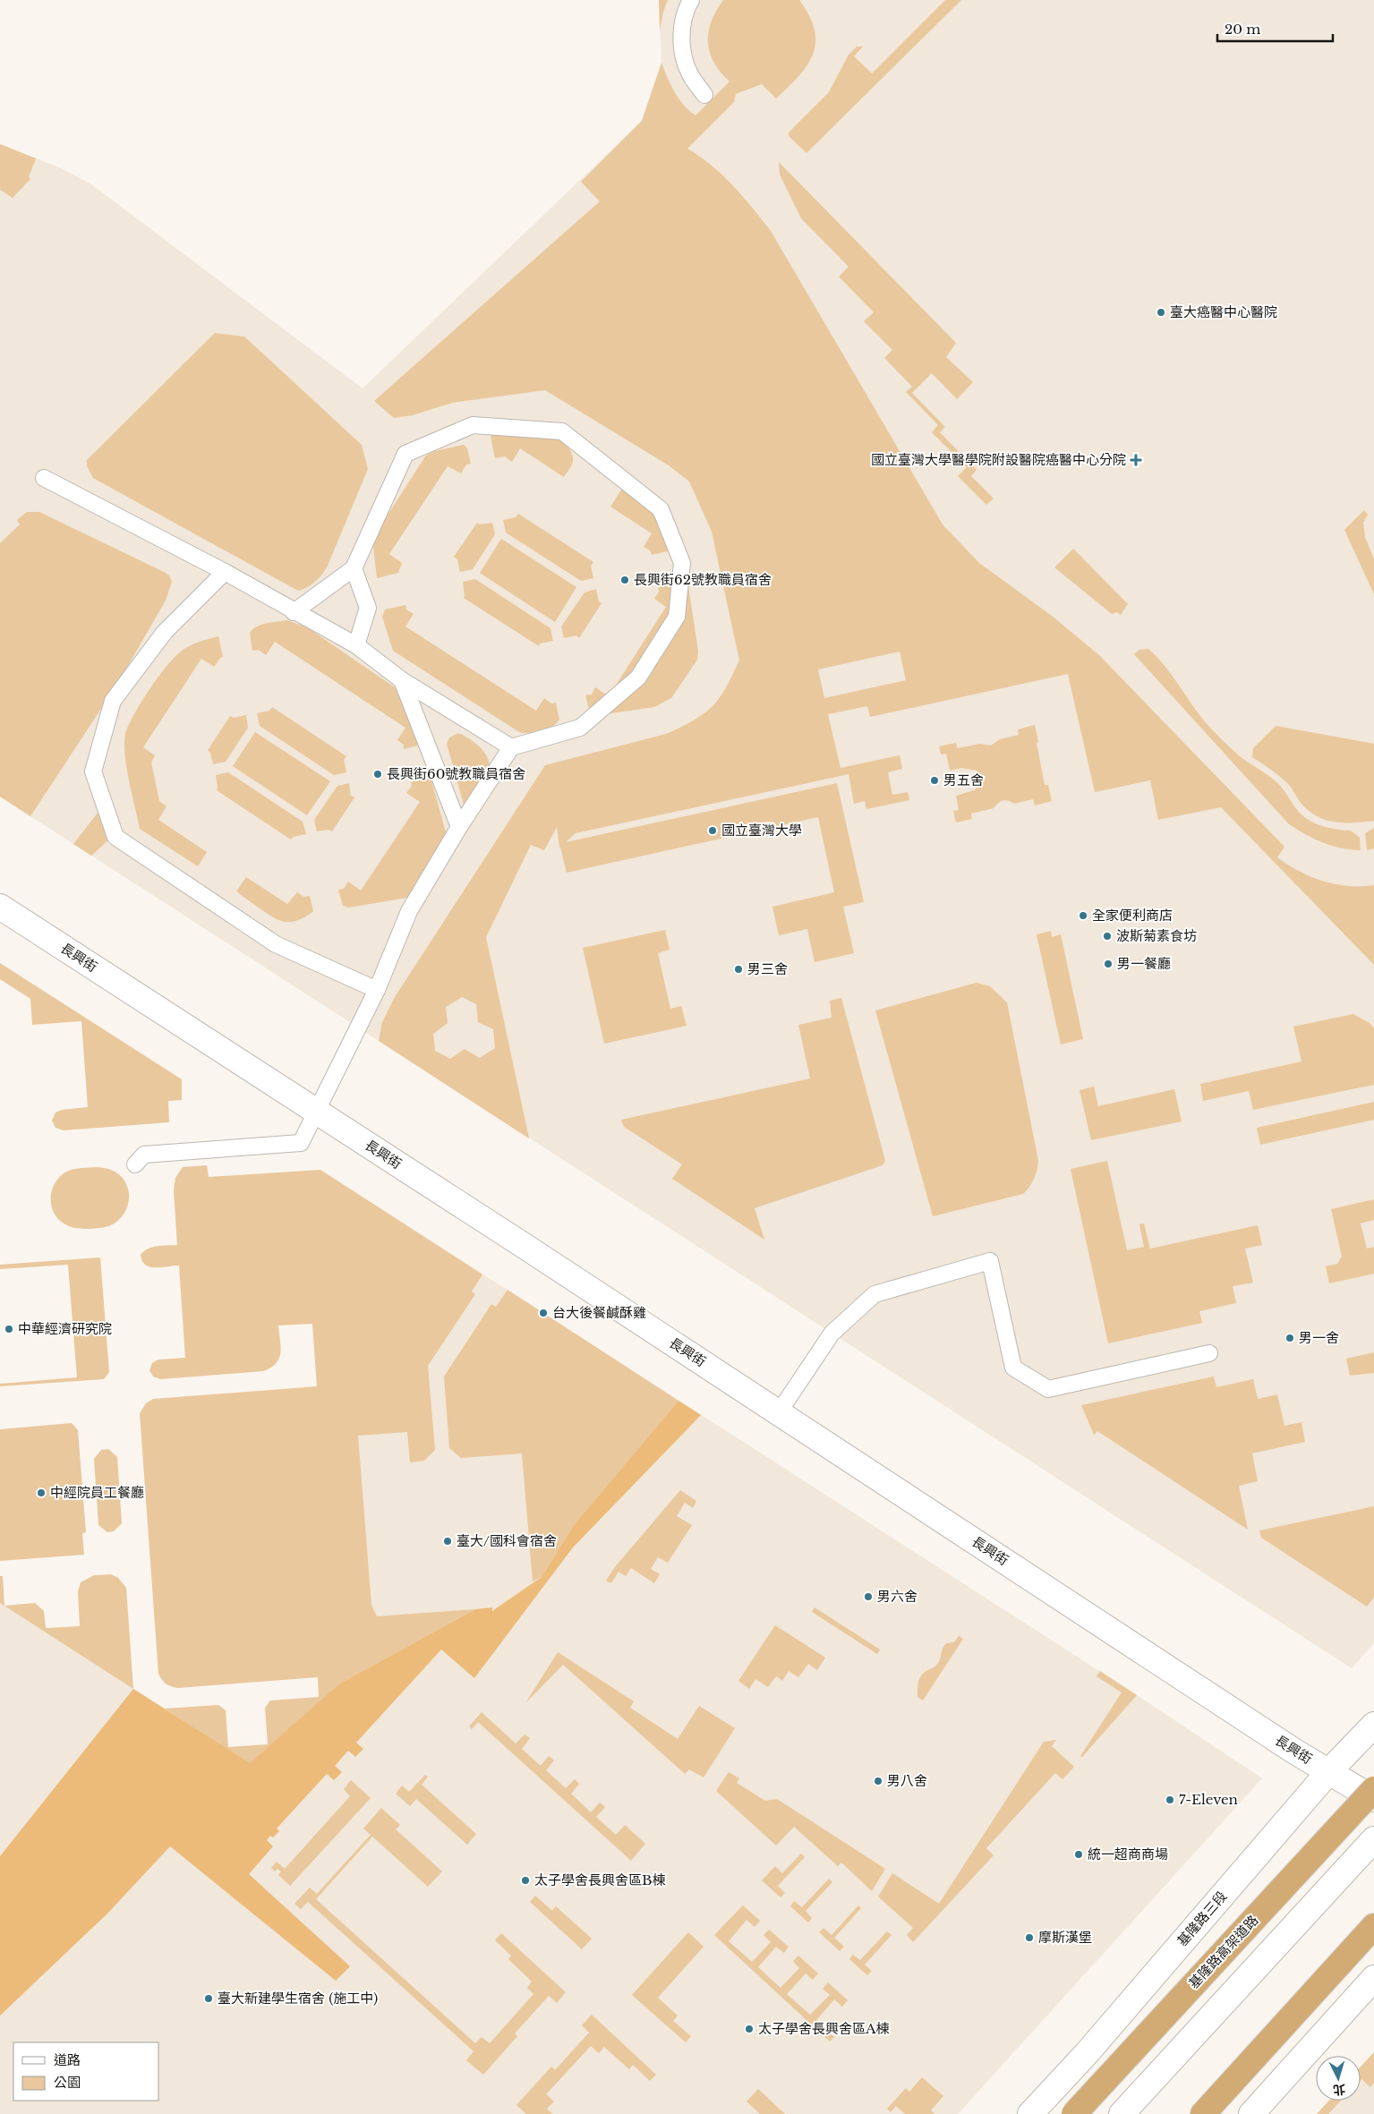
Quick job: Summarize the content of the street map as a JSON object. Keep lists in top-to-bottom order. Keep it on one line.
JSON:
{"streets":{"highway":["基隆路高架道路"],"street":["長興街","基隆路三段"]},"crossings":[["長興街","基隆路三段"]],"places":{"other":["臺大癌醫中心醫院","長興街62號教職員宿舍","長興街60號教職員宿舍","男五舍","國立臺灣大學","全家便利商店","波斯菊素食坊","男一餐廳","男三舍","台大後餐鹹酥雞","中華經濟研究院","男一舍","中經院員工餐廳","臺大/國科會宿舍","男六舍","男八舍","7-Eleven","統一超商商場","太子學舍長興舍區B棟","摩斯漢堡","臺大新建學生宿舍 (施工中)","太子學舍長興舍區A棟"],"health":["國立臺灣大學醫學院附設醫院癌醫中心分院"]},"legend":["道路","公園"],"scale_bar":"20 m","north":"bottom"}
